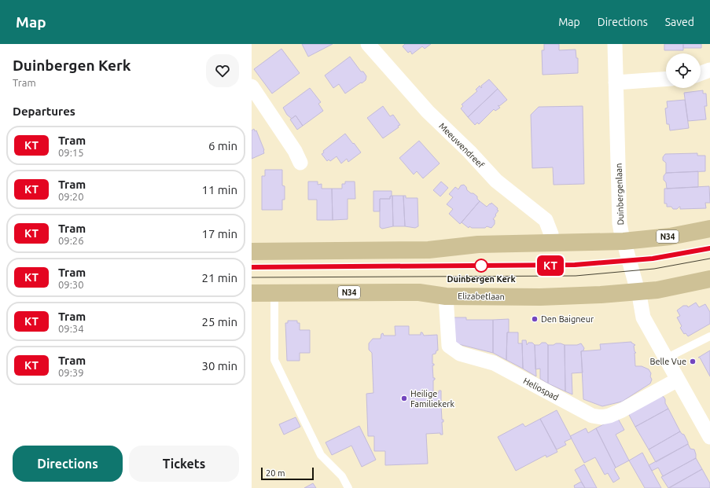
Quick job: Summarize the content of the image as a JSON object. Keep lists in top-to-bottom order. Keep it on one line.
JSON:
{"streets":{"main road":["N34","Elizabetlaan"],"street":["Meeuwendreef","Duinbergenlaan","Heliospad"]},"crossings":[["Meeuwendreef","N34"],["Duinbergenlaan","N34"],["Duinbergenlaan","Elizabetlaan"],["Duinbergenlaan","Heliospad"],["Elizabetlaan","Heliospad"]],"places":["Duinbergen Kerk","Den Baigneur","Belle Vue","Heilige Familiekerk"],"lines":["tram line KT"],"scale_bar":"20 m","page":{"header":"Map","nav":["Map","Directions","Saved"],"heading":[["Duinbergen Kerk","Tram"],"Departures"],"on_map":"KT","list":[{"mark":"KT","name":"Tram","note":"09:15","value":"6 min"},{"mark":"KT","name":"Tram","note":"09:20","value":"11 min"},{"mark":"KT","name":"Tram","note":"09:26","value":"17 min"},{"mark":"KT","name":"Tram","note":"09:30","value":"21 min"},{"mark":"KT","name":"Tram","note":"09:34","value":"25 min"},{"mark":"KT","name":"Tram","note":"09:39","value":"30 min"}],"buttons":["Directions","Tickets"],"scale":"20 m"}}
